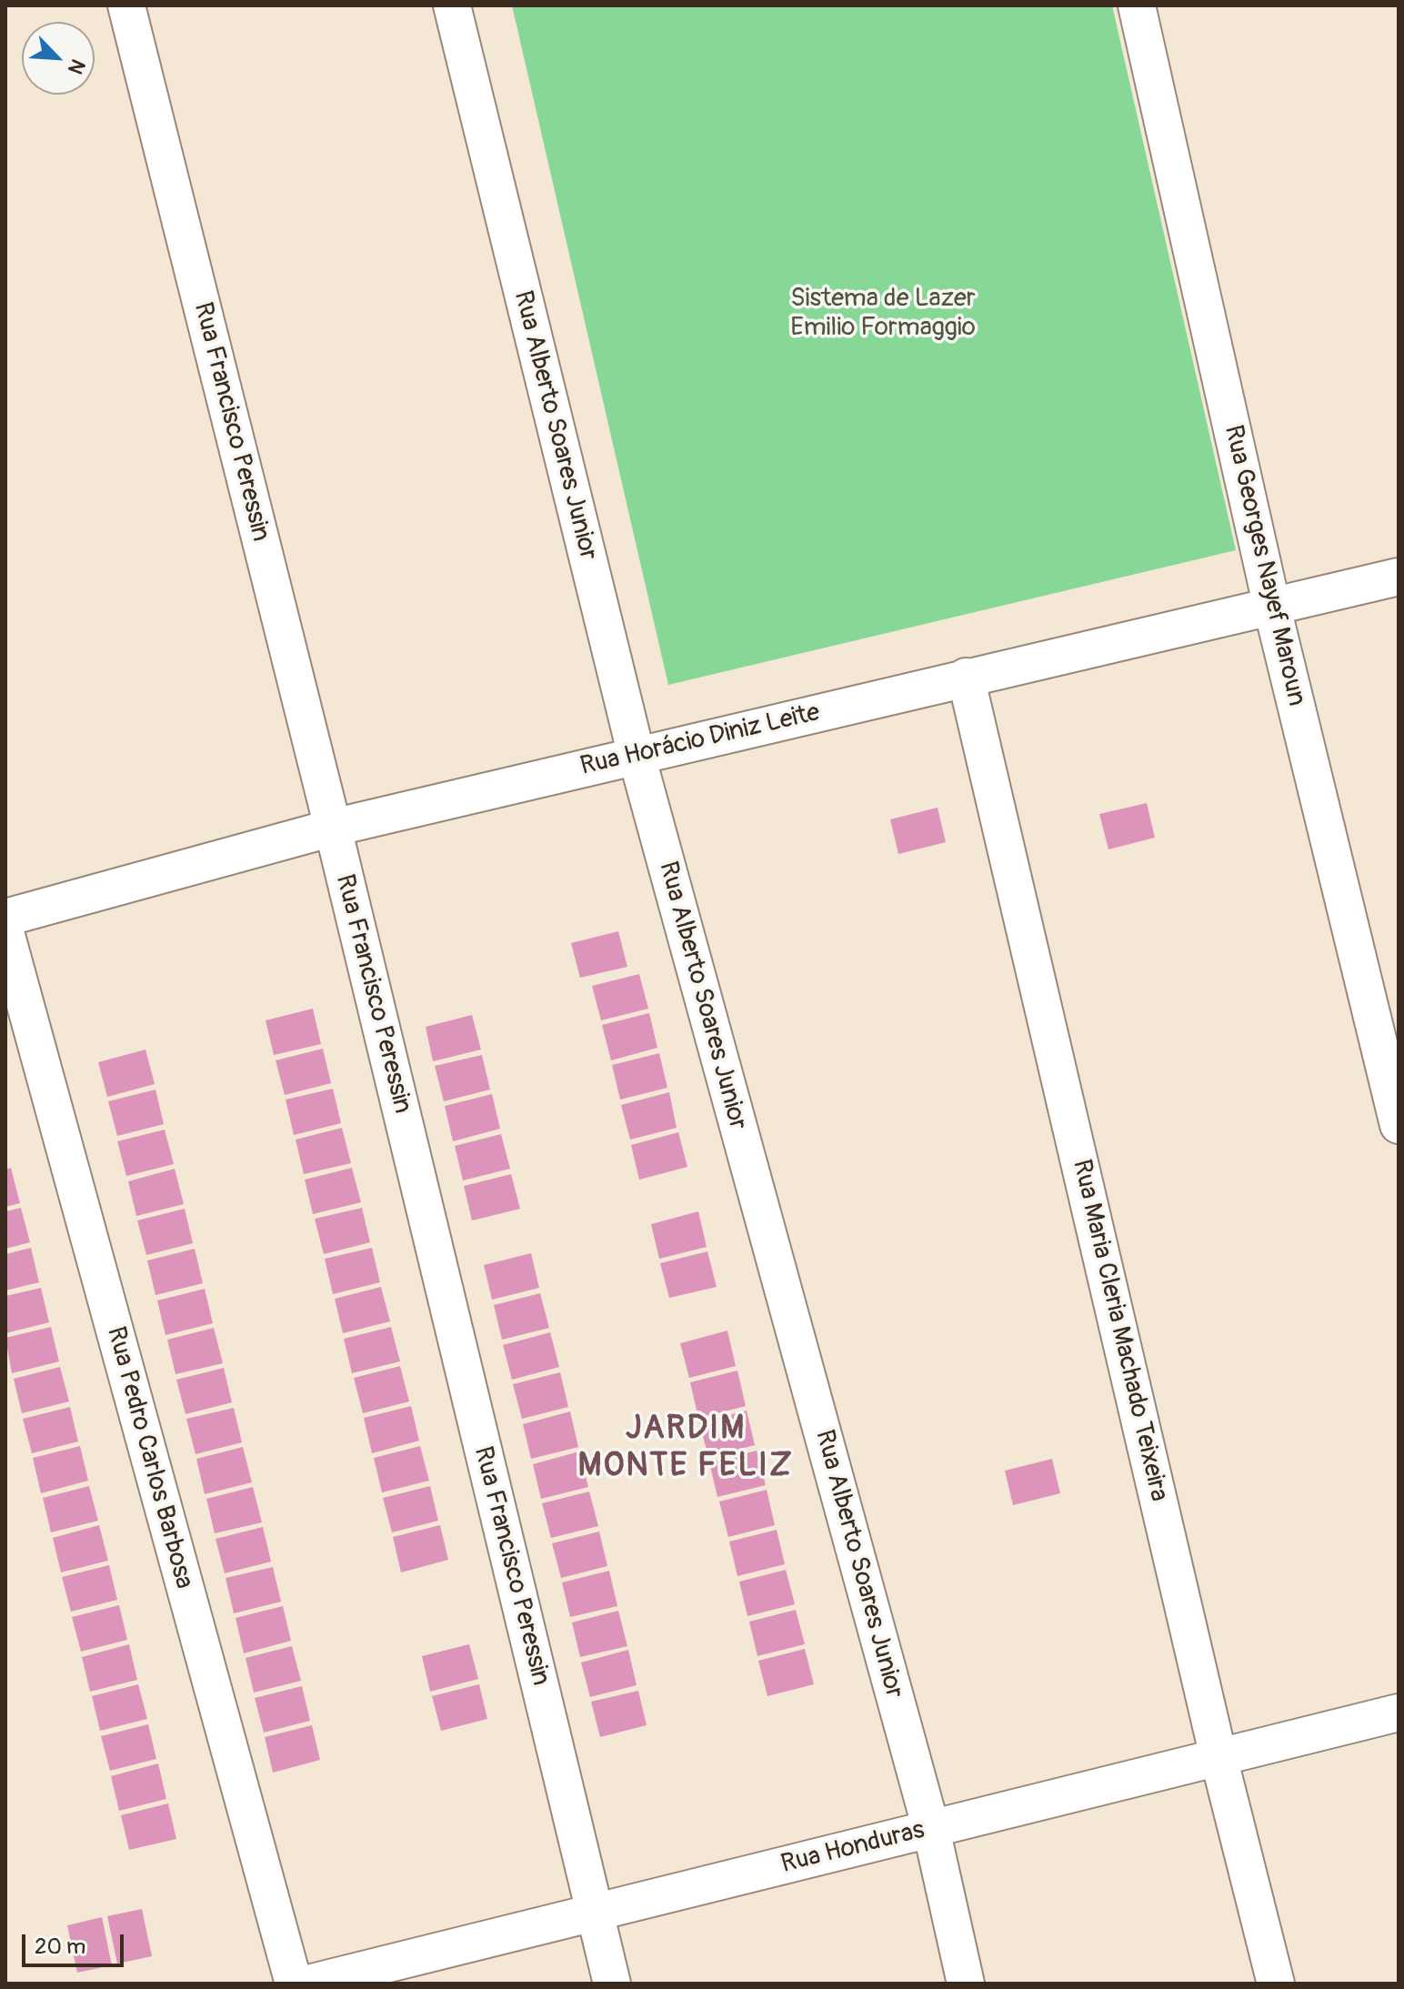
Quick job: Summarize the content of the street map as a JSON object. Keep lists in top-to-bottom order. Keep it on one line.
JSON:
{"streets":{"street":["Rua Francisco Peressin","Rua Alberto Soares Junior","Rua Georges Nayef Maroun","Rua Horácio Diniz Leite","Rua Maria Cleria Machado Teixeira","Rua Pedro Carlos Barbosa","Rua Honduras"]},"crossings":[["Rua Francisco Peressin","Rua Horácio Diniz Leite"],["Rua Francisco Peressin","Rua Honduras"],["Rua Alberto Soares Junior","Rua Horácio Diniz Leite"],["Rua Alberto Soares Junior","Rua Honduras"],["Rua Georges Nayef Maroun","Rua Horácio Diniz Leite"],["Rua Horácio Diniz Leite","Rua Maria Cleria Machado Teixeira"],["Rua Maria Cleria Machado Teixeira","Rua Honduras"]],"districts":["JARDIM MONTE FELIZ"],"parks":["Sistema de Lazer Emilio Formaggio"],"scale_bar":"20 m","north":"bottom right"}
